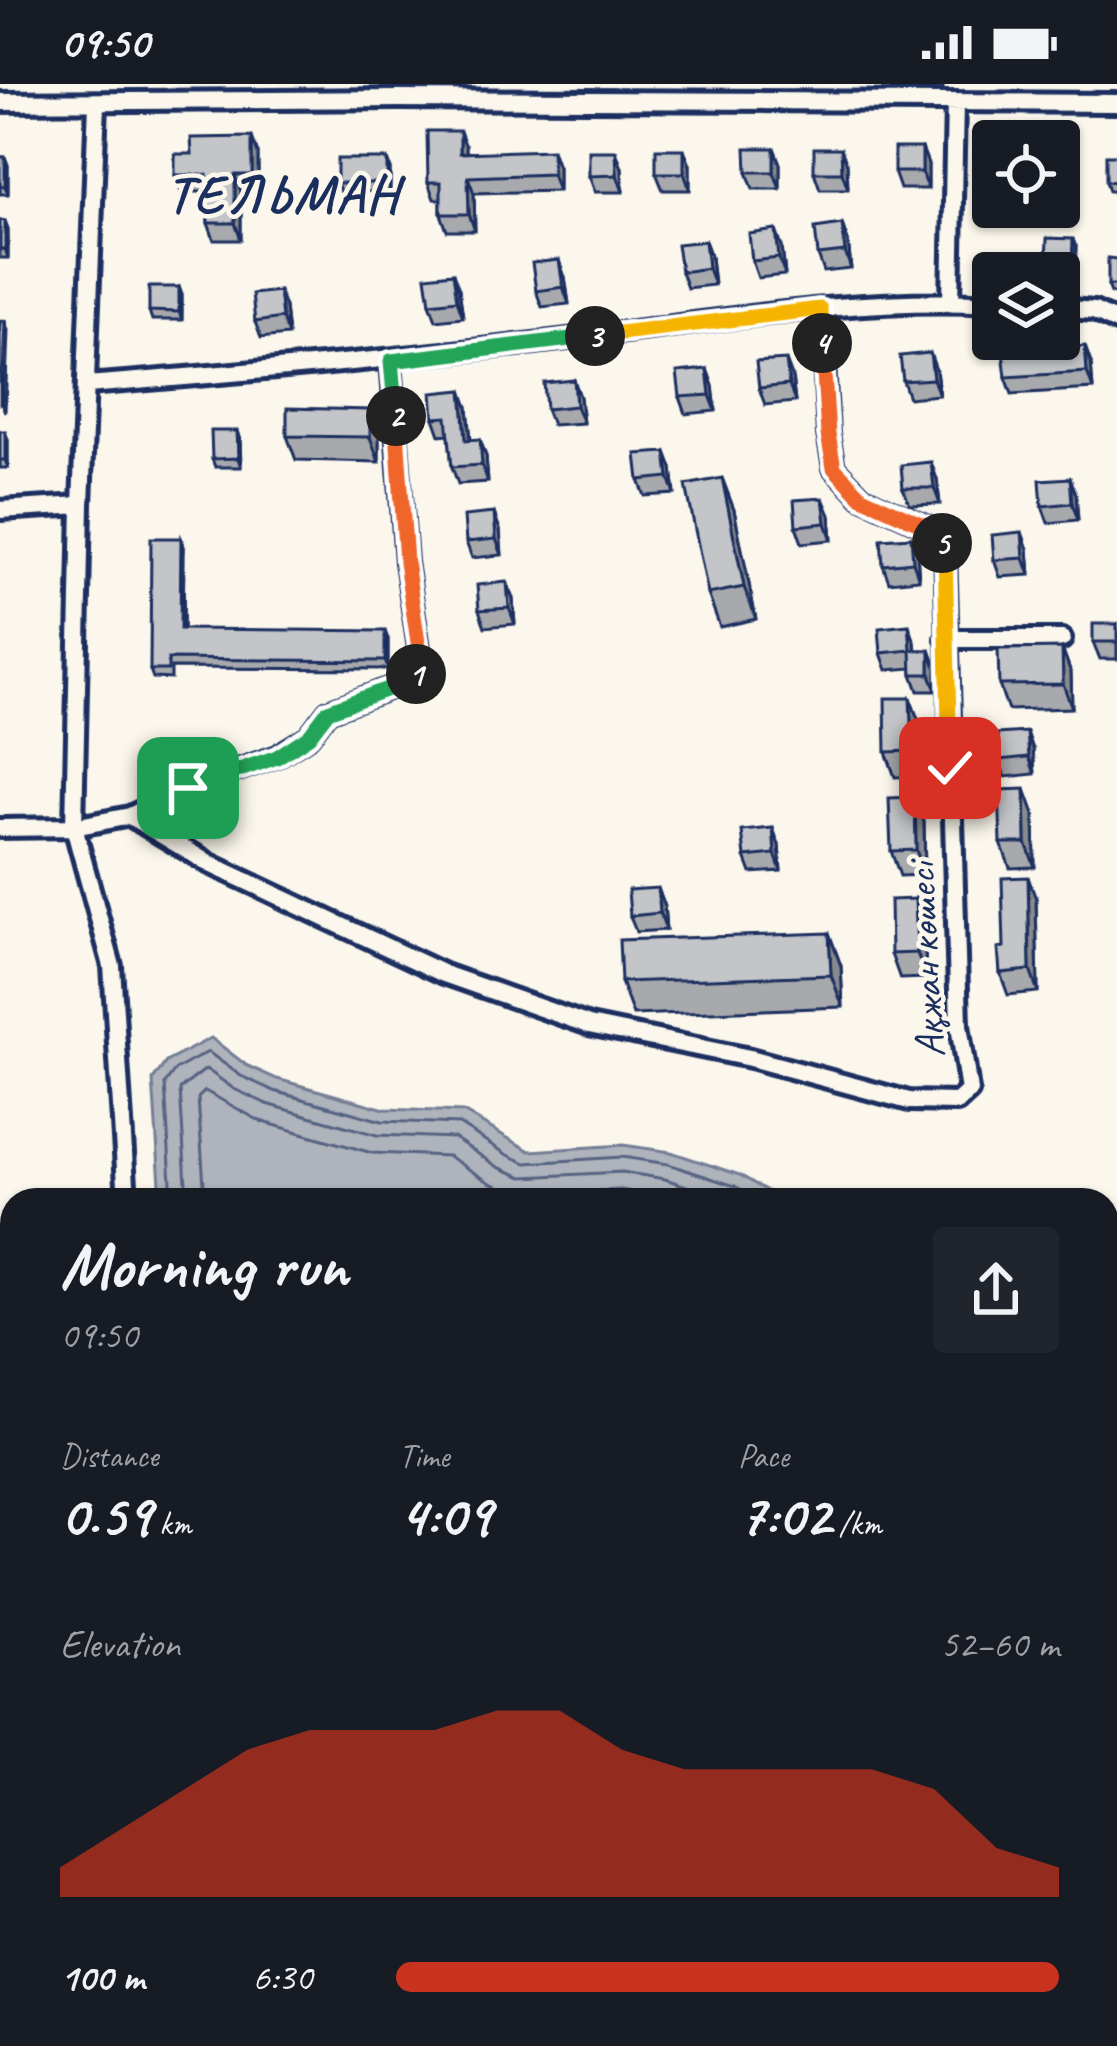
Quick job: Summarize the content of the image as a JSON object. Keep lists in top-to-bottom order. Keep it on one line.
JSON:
{"streets":{"street":["Ақжан көшесі"]},"districts":["ТЕЛЬМАН"],"page":{"status":"09:50","pins":["3","4","2","5","1"],"heading":["Morning run","09:50"],"stats":[["Distance","0.59 km"],["Time","4:09"],["Pace","7:02 /km"]],"chart":["Elevation","52–60 m"],"list":[{"name":"100 m","note":"6:30"}]}}
